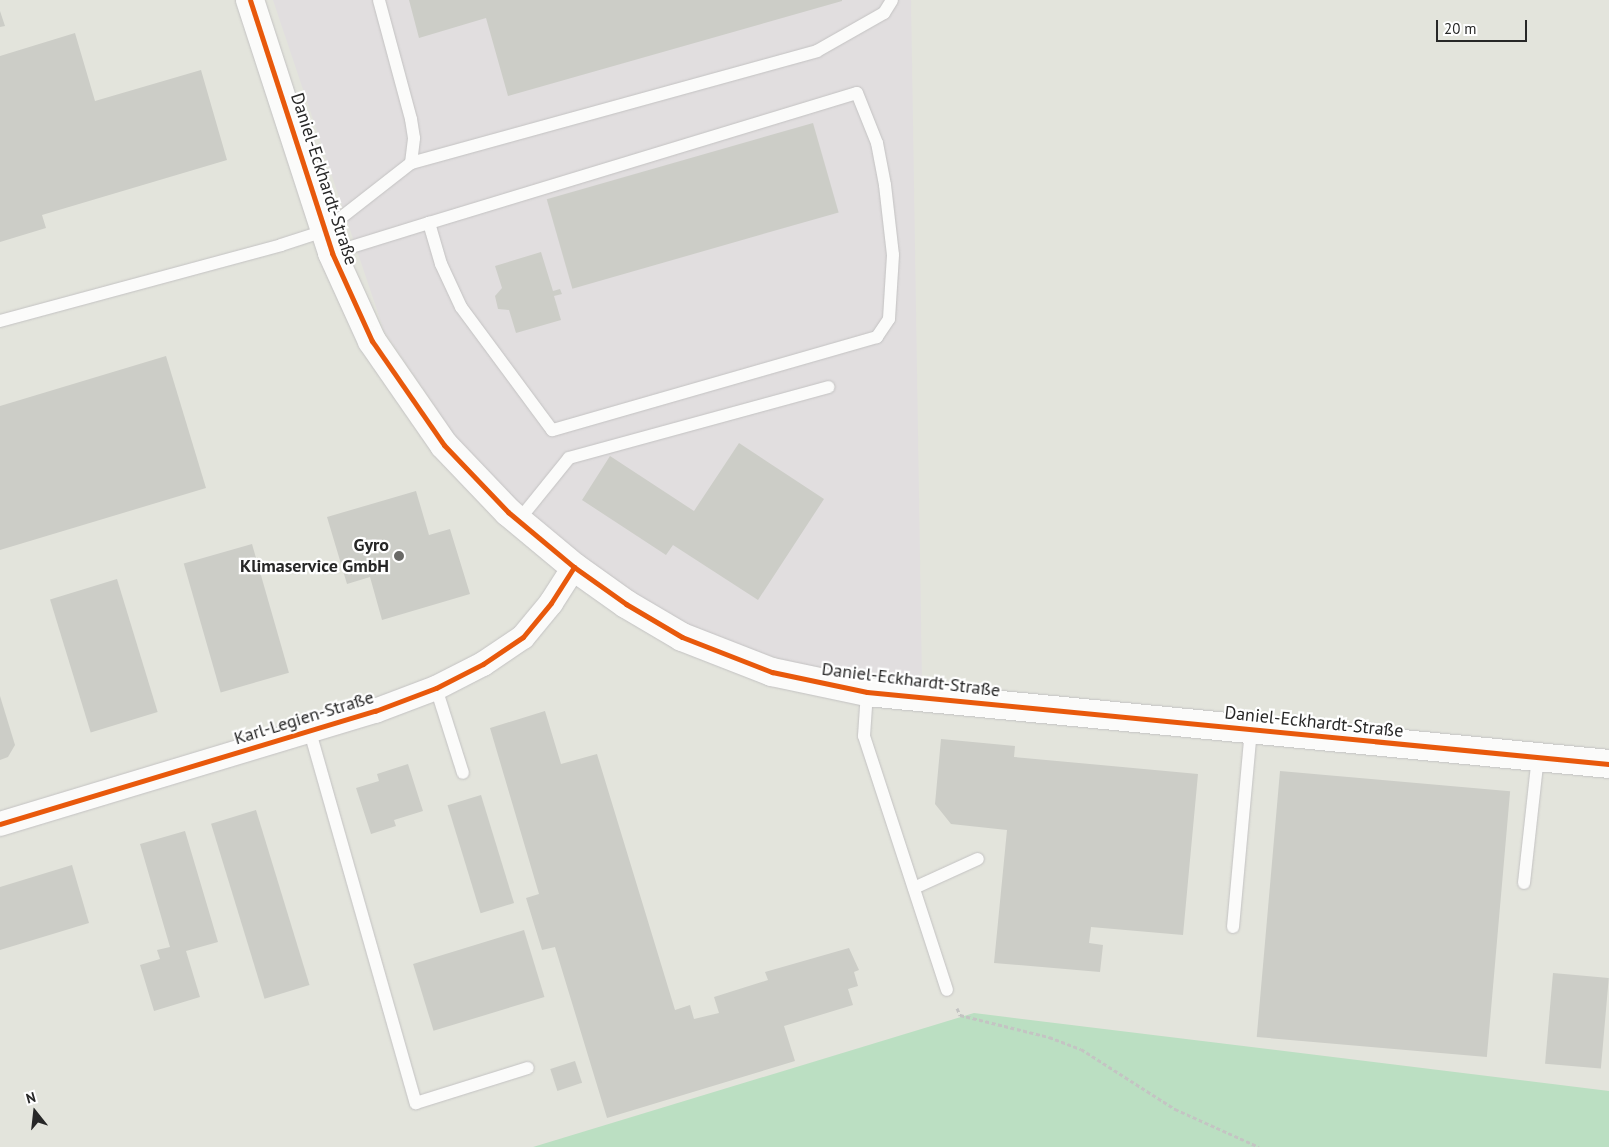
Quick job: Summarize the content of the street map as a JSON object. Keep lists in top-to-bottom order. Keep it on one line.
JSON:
{"streets":{"street":["Daniel-Eckhardt-Straße","Karl-Legien-Straße"]},"crossings":[["Daniel-Eckhardt-Straße","Karl-Legien-Straße"]],"places":["Gyro Klimaservice GmbH"],"scale_bar":"20 m","north":"top"}
